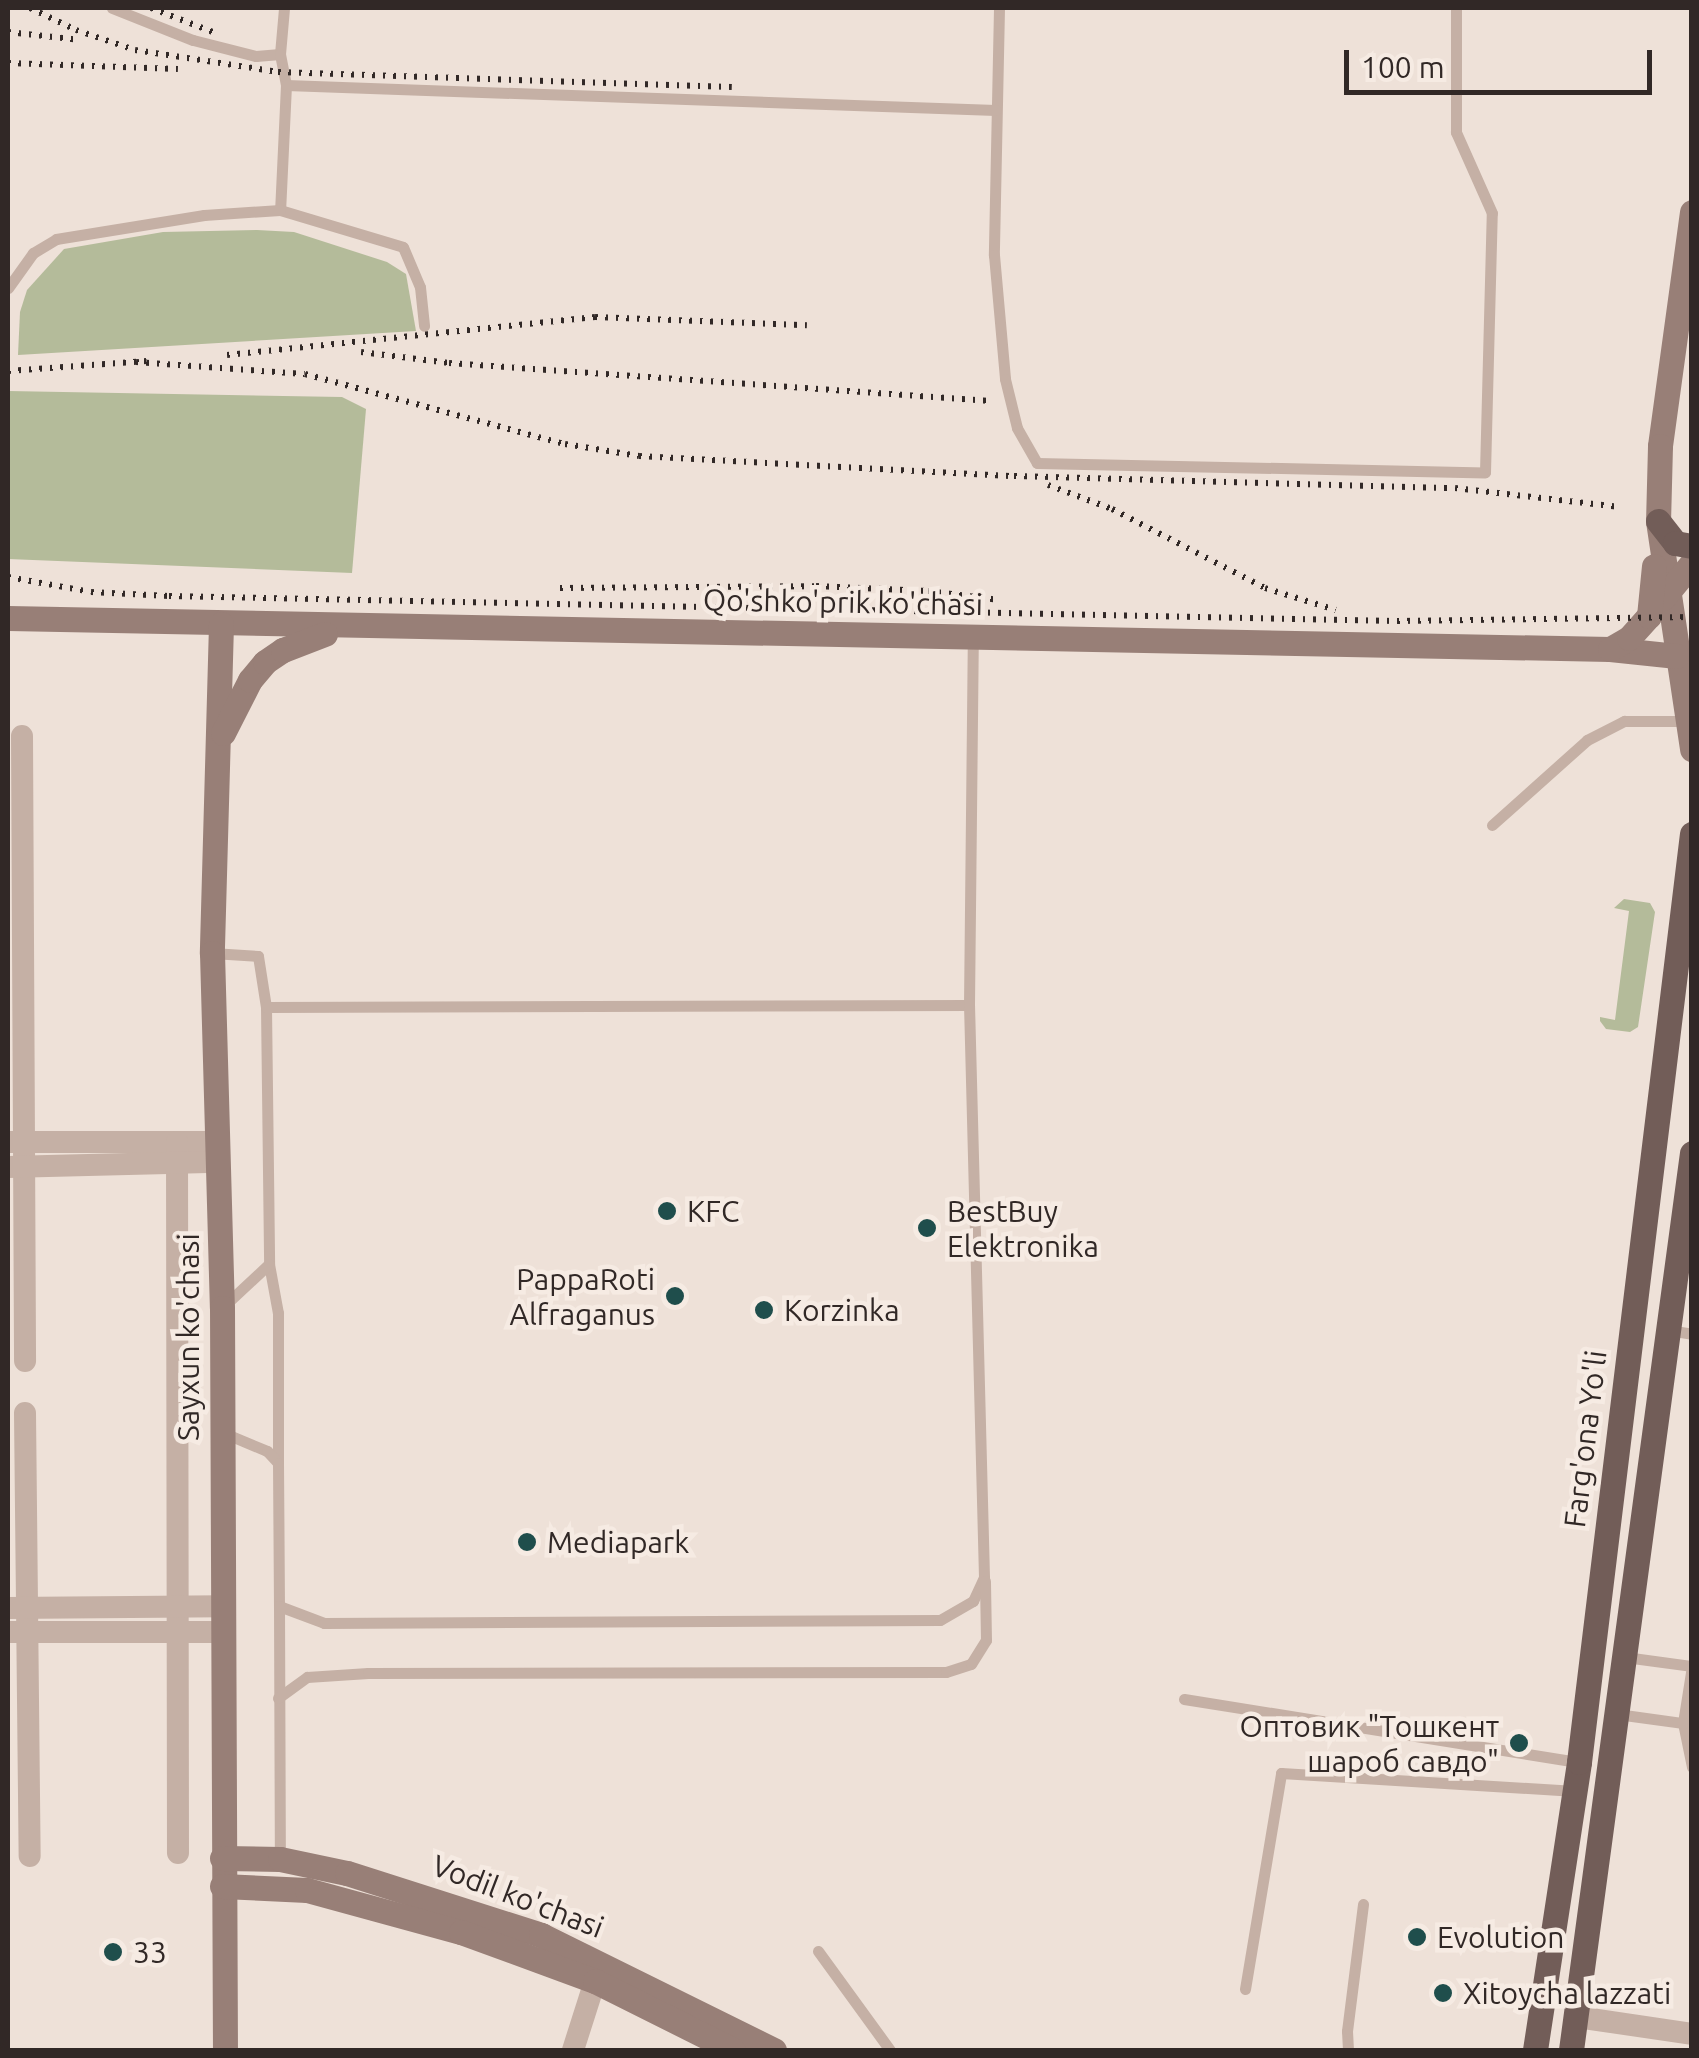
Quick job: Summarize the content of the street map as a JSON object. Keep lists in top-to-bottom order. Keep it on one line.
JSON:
{"streets":{"main road":["Farg'ona Yo'li"],"street":["Qo'shko'prik ko'chasi","Sayxun ko'chasi","Vodil ko'chasi"]},"crossings":[["Qo'shko'prik ko'chasi","Sayxun ko'chasi"],["Sayxun ko'chasi","Vodil ko'chasi"]],"places":["KFC","BestBuy Elektronika","PappaRoti Alfraganus","Korzinka","Mediapark","Оптовик \"Тошкент шароб савдо\"","Evolution","33","Xitoycha lazzati"],"scale_bar":"100 m"}
